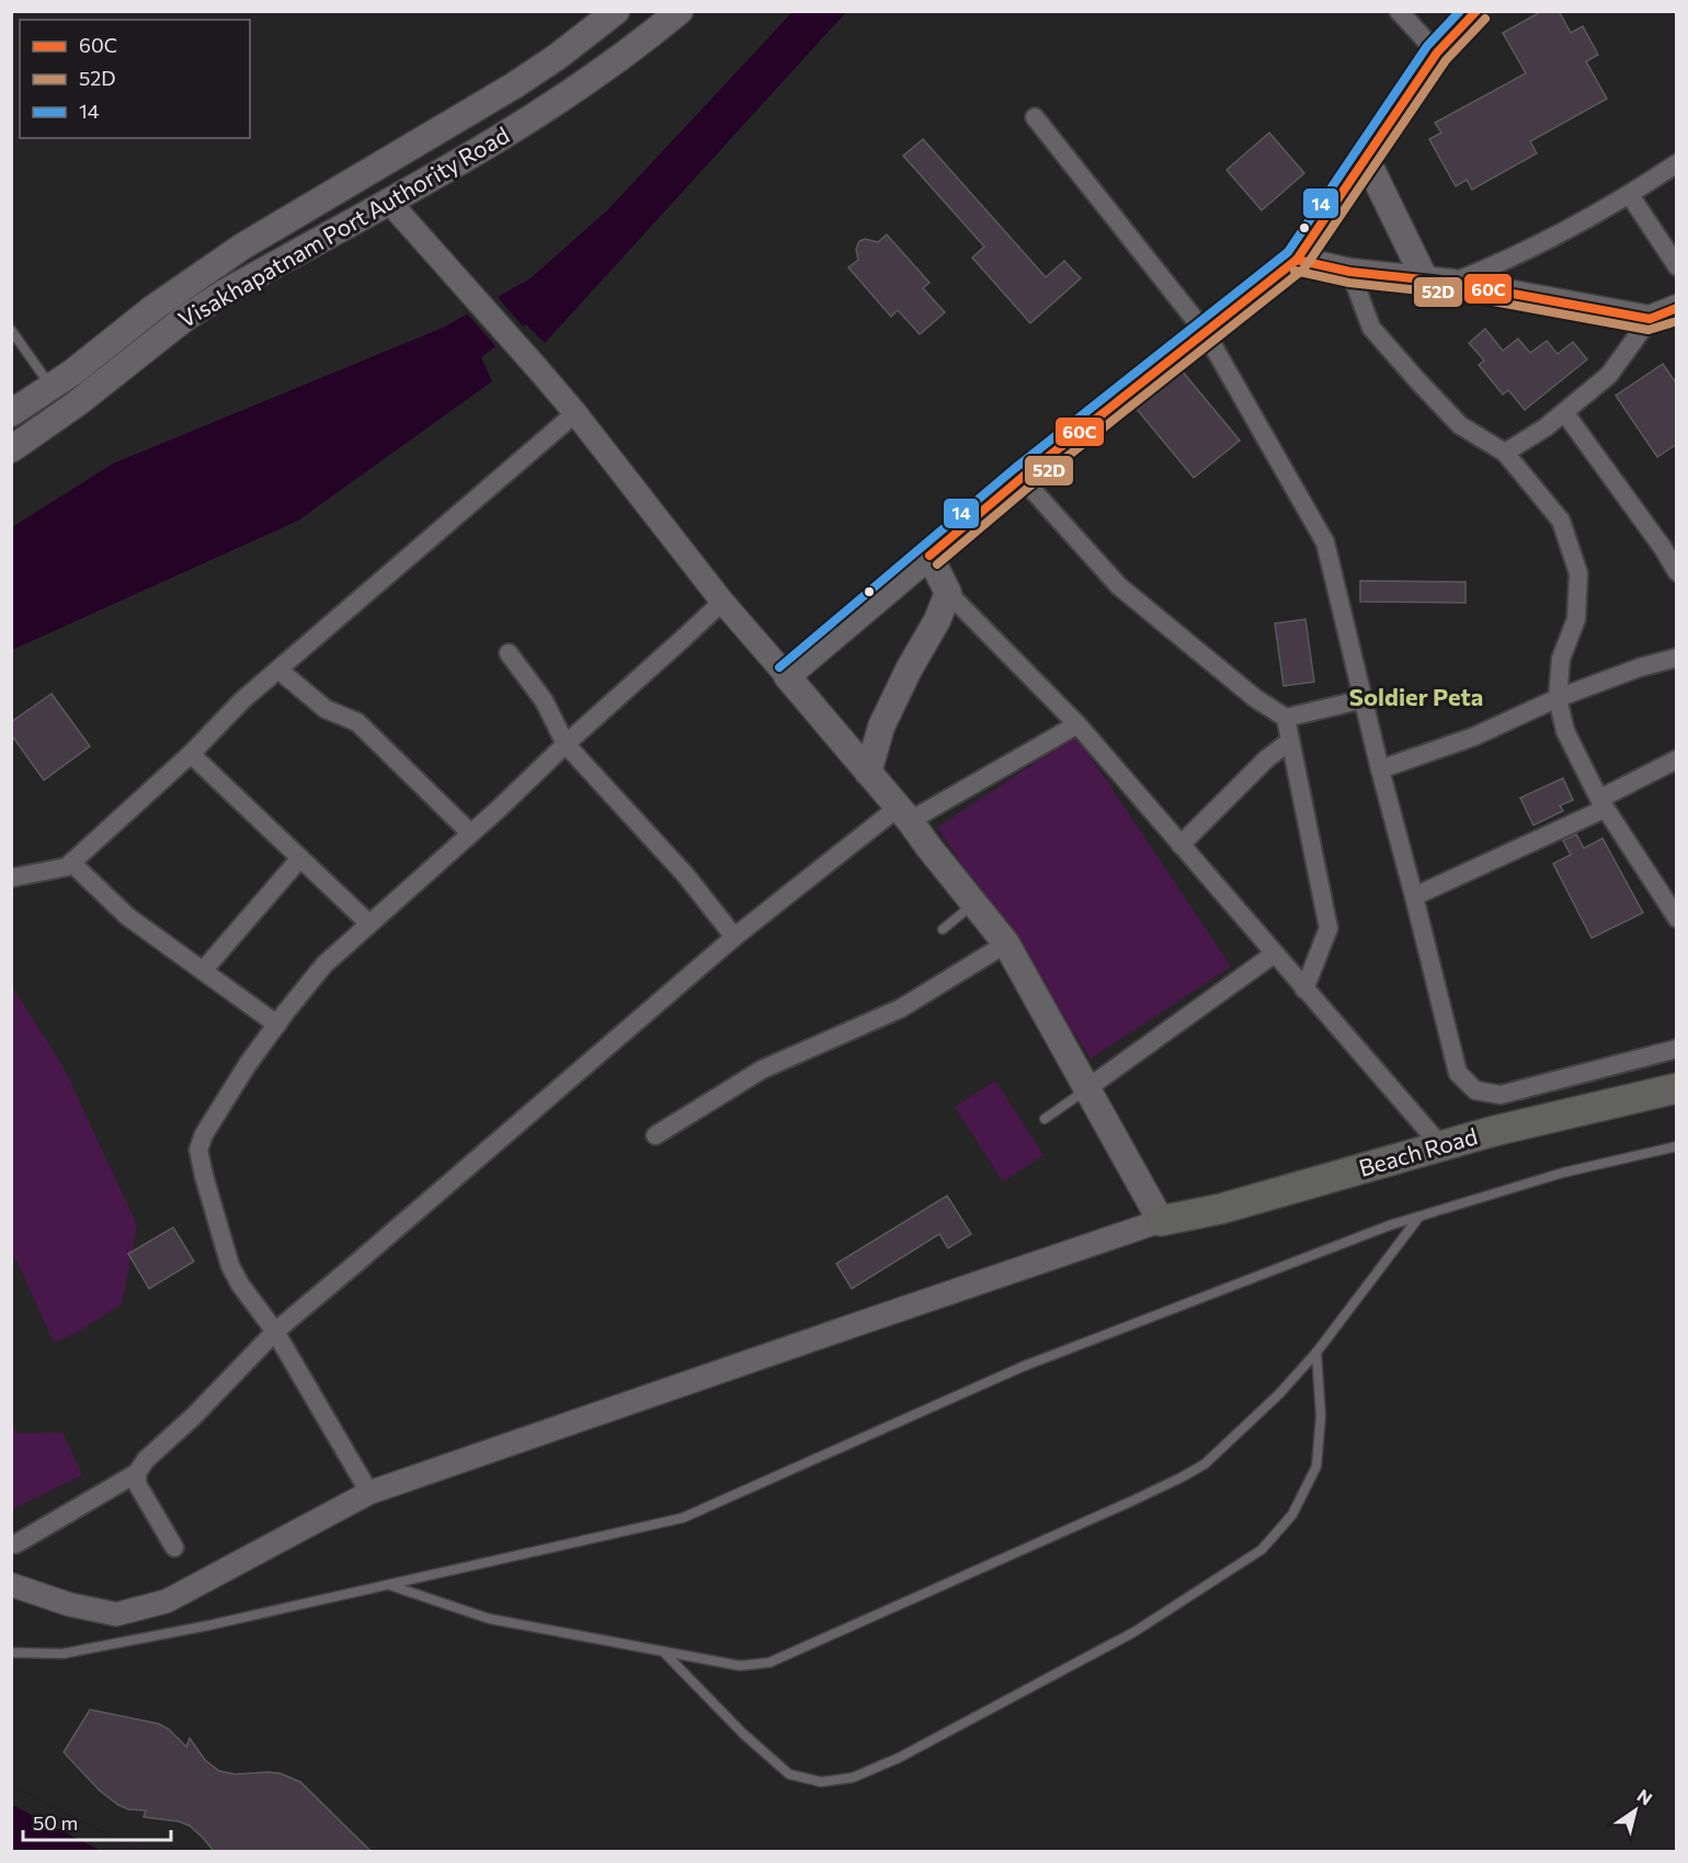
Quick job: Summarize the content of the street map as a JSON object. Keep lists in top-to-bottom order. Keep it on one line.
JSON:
{"streets":{"main road":["Visakhapatnam Port Authority Road","Beach Road"]},"districts":["Soldier Peta"],"lines":["transit line 60C","transit line 14","transit line 52D"],"legend":["60C","52D","14"],"scale_bar":"50 m","north":"top right"}
